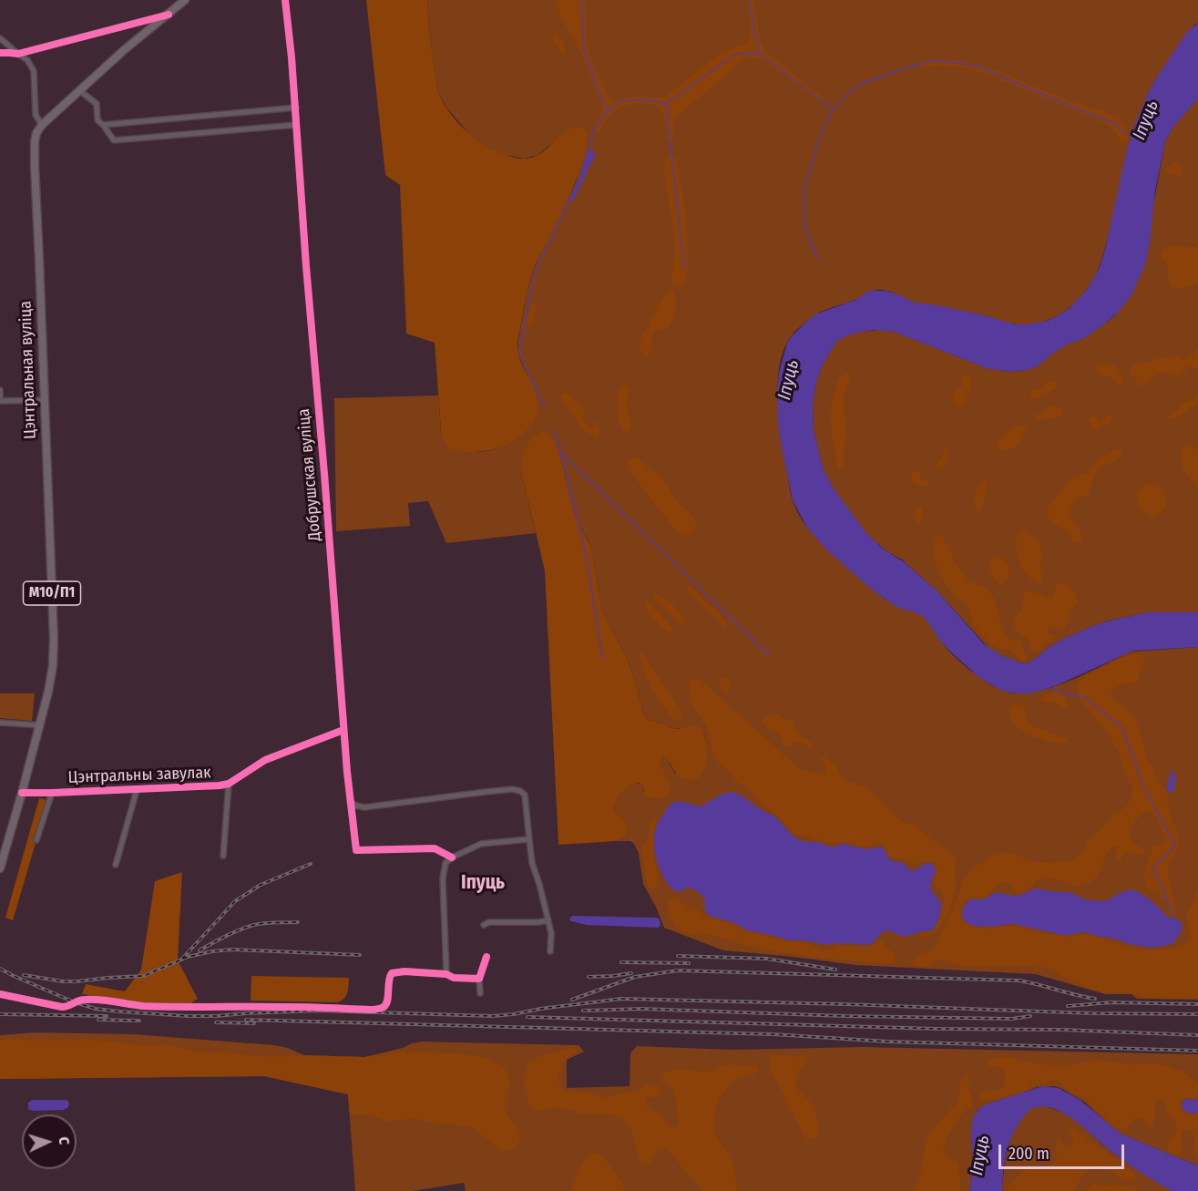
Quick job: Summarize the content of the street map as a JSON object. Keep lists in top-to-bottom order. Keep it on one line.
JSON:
{"streets":{"main road":["Цэнтральная вуліца","М10/П1"],"street":["Добрушская вуліца","Цэнтральны завулак"]},"crossings":[["Цэнтральная вуліца","М10/П1"],["Добрушская вуліца","Цэнтральны завулак"],["М10/П1","Цэнтральны завулак"]],"districts":["Іпуць"],"water":["Іпуць"],"scale_bar":"200 m","north":"right"}
